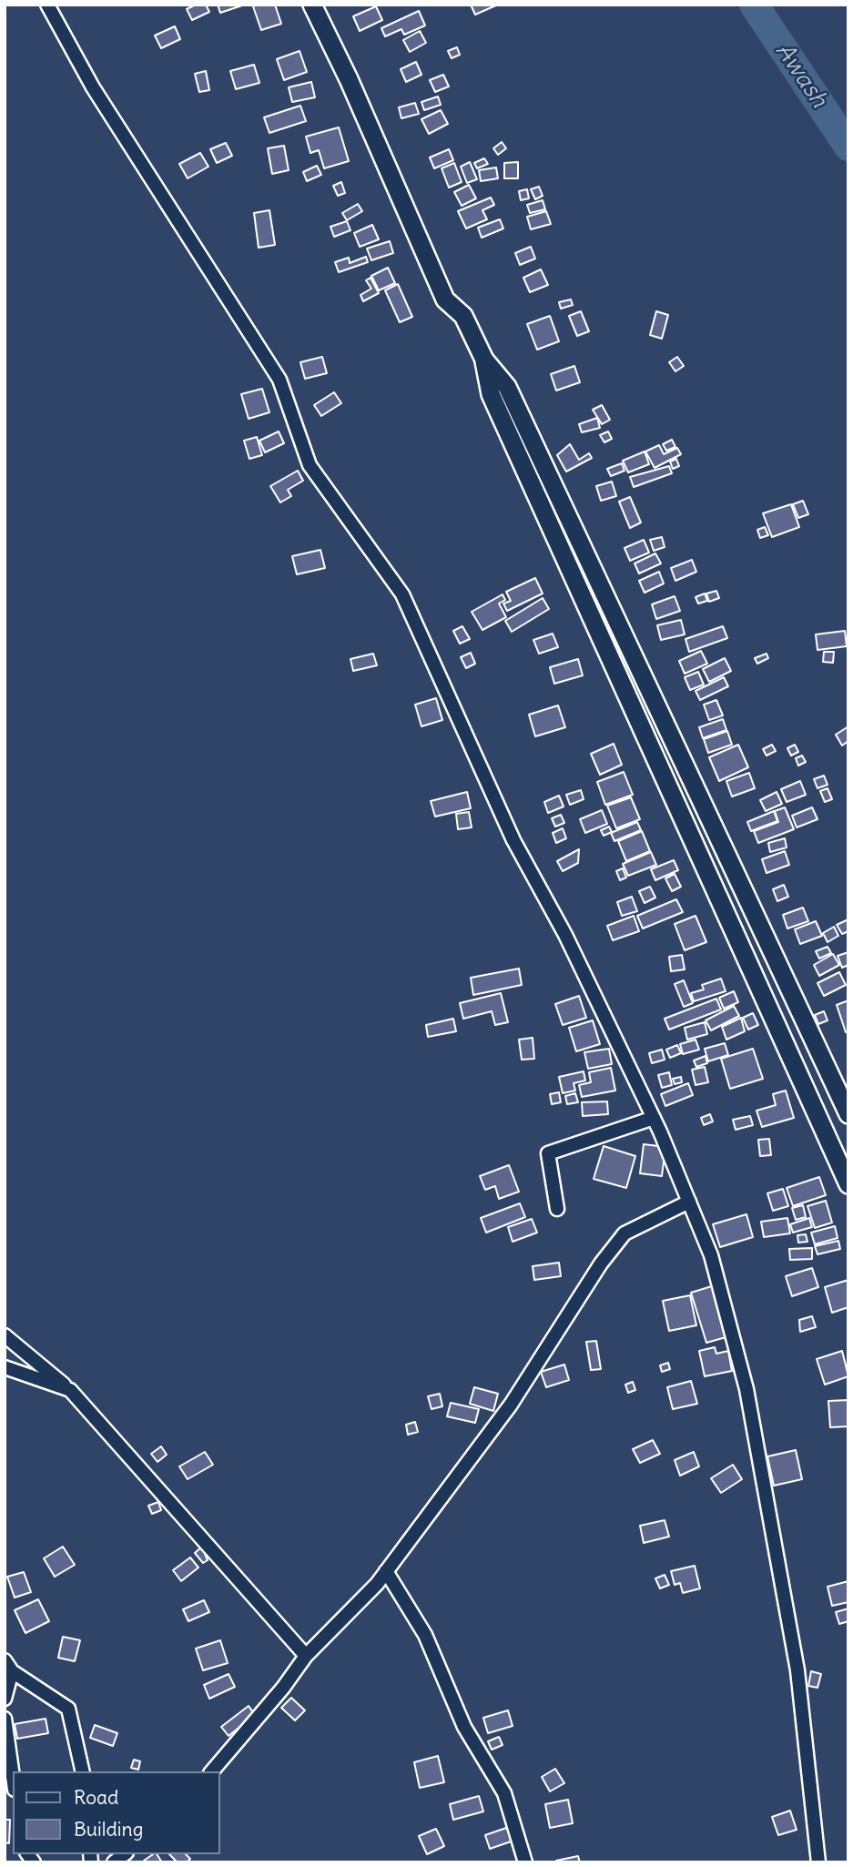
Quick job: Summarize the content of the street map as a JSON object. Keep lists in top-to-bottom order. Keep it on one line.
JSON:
{"water":["Awash"],"legend":["Road","Building"]}
